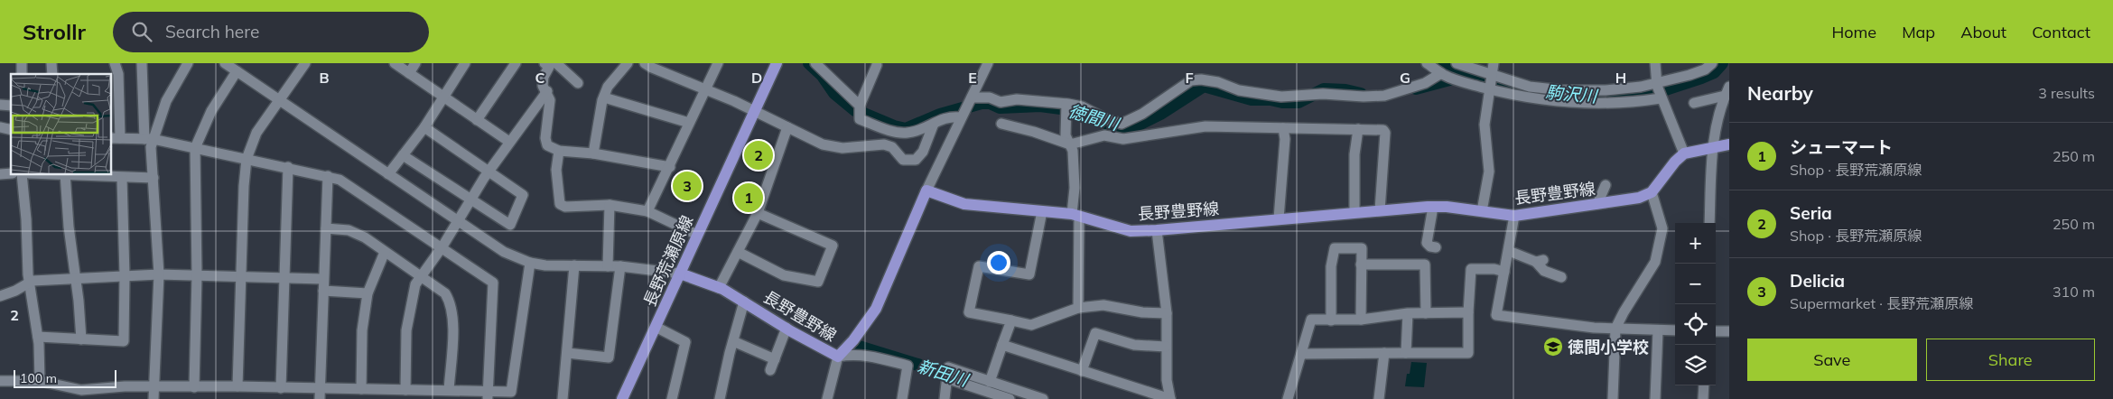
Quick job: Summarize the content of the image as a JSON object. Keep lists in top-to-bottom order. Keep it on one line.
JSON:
{"streets":{"main road":["長野豊野線","長野荒瀬原線"]},"crossings":[["長野豊野線","長野荒瀬原線"]],"water":["駒沢川","徳間川","新田川"],"places":{"school or university":["徳間小学校"]},"scale_bar":"100 m","page":{"header":"Strollr","search":"Search here","nav":["Home","Map","About","Contact"],"heading":["Nearby","3 results"],"list":[{"mark":"1","name":"シューマート","note":"Shop · 長野荒瀬原線","value":"250 m"},{"mark":"2","name":"Seria","note":"Shop · 長野荒瀬原線","value":"250 m"},{"mark":"3","name":"Delicia","note":"Supermarket · 長野荒瀬原線","value":"310 m"}],"pins":["2","3","1"],"map_buttons":["+","−"],"buttons":["Save","Share"],"scale":"100 m"},"grid":{"columns":["B","C","D","E","F","G","H"],"rows":["2"]}}
